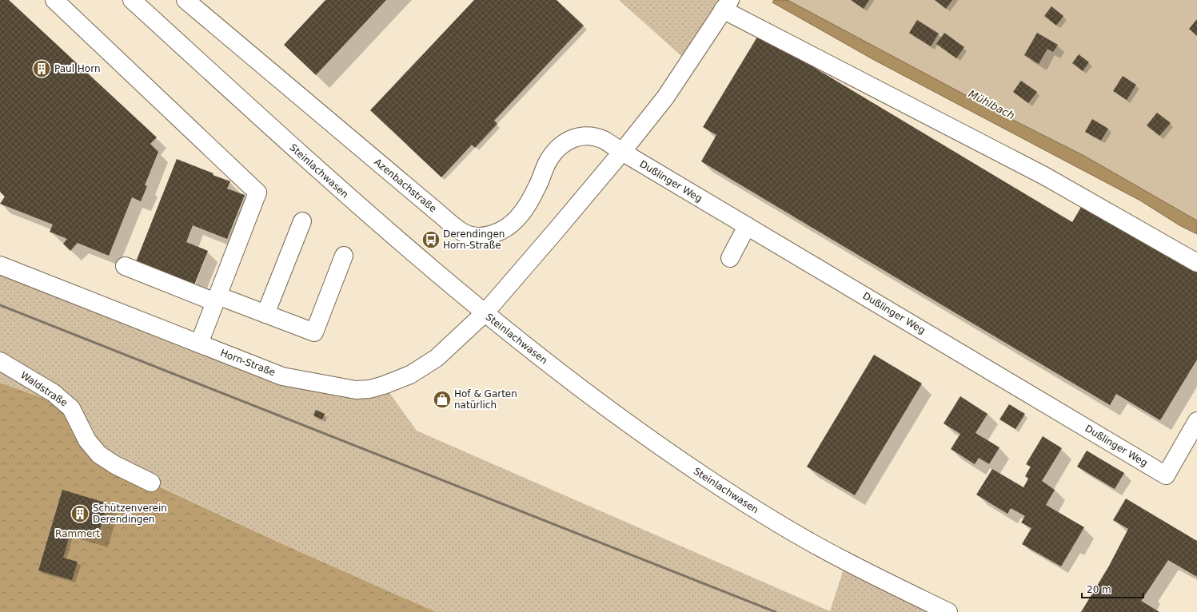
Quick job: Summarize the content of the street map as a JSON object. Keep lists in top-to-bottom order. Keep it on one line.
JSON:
{"streets":{"street":["Steinlachwasen","Dußlinger Weg","Azenbachstraße","Horn-Straße","Waldstraße"]},"crossings":[["Steinlachwasen","Horn-Straße"],["Dußlinger Weg","Azenbachstraße"]],"water":["Mühlbach"],"parks":["Rammert"],"places":{"building":["Paul Horn","Schützenverein Derendingen"],"bus stop":["Derendingen Horn-Straße"],"shop":["Hof & Garten natürlich"]},"scale_bar":"20 m"}
